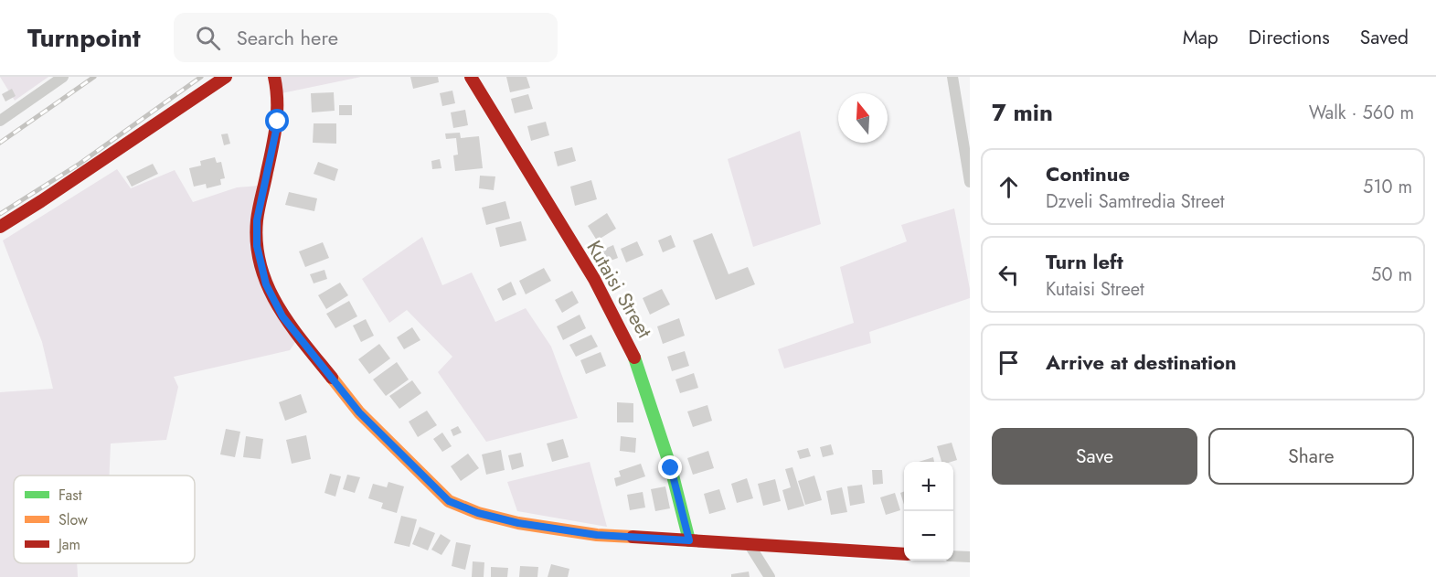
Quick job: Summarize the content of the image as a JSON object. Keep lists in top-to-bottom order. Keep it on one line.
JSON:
{"streets":{"street":["Kutaisi Street"]},"legend":["Fast","Slow","Jam"],"north":"top","page":{"header":"Turnpoint","search":"Search here","nav":["Map","Directions","Saved"],"heading":["7 min","Walk · 560 m"],"list":[["Continue","Dzveli Samtredia Street","510 m"],["Turn left","Kutaisi Street","50 m"],"Arrive at destination"],"buttons":["Save","Share"],"map_buttons":["+","−"]}}
